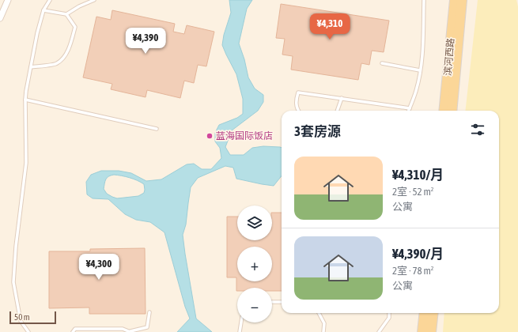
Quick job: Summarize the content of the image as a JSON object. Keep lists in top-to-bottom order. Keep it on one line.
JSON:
{"streets":{"main road":["滨河西路"]},"places":["蓝海国际饭店"],"scale_bar":"50 m","page":{"price":["¥4,310","¥4,390","¥4,300"],"heading":"3套房源","list":[{"name":"¥4,310/月","note":"2室 · 52 m² · 公寓"},{"name":"¥4,390/月","note":"2室 · 78 m² · 公寓"}],"map_buttons":["+","−"],"scale":"50 m"}}
